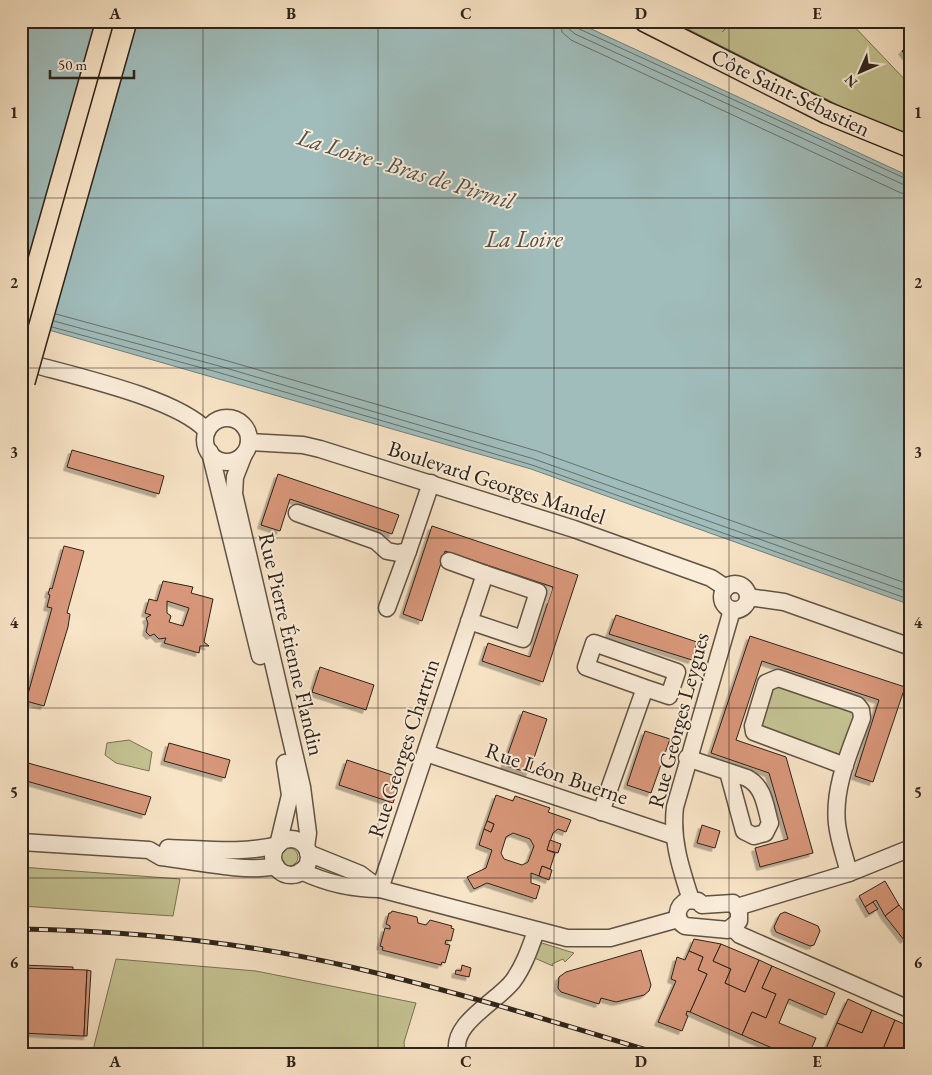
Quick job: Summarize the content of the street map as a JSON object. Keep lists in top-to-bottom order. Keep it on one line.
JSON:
{"streets":{"main road":["Côte Saint-Sébastien"],"street":["Boulevard Georges Mandel","Rue Pierre Étienne Flandin","Rue Georges Leygues","Rue Georges Chartrin","Rue Léon Buerne"]},"crossings":[["Boulevard Georges Mandel","Rue Pierre Étienne Flandin"],["Boulevard Georges Mandel","Rue Georges Leygues"],["Rue Georges Leygues","Rue Léon Buerne"],["Rue Georges Chartrin","Rue Léon Buerne"]],"water":["La Loire - Bras de Pirmil","La Loire"],"scale_bar":"50 m","north":"bottom left","grid":{"columns":["A","B","C","D","E"],"rows":["1","2","3","4","5","6"]}}
